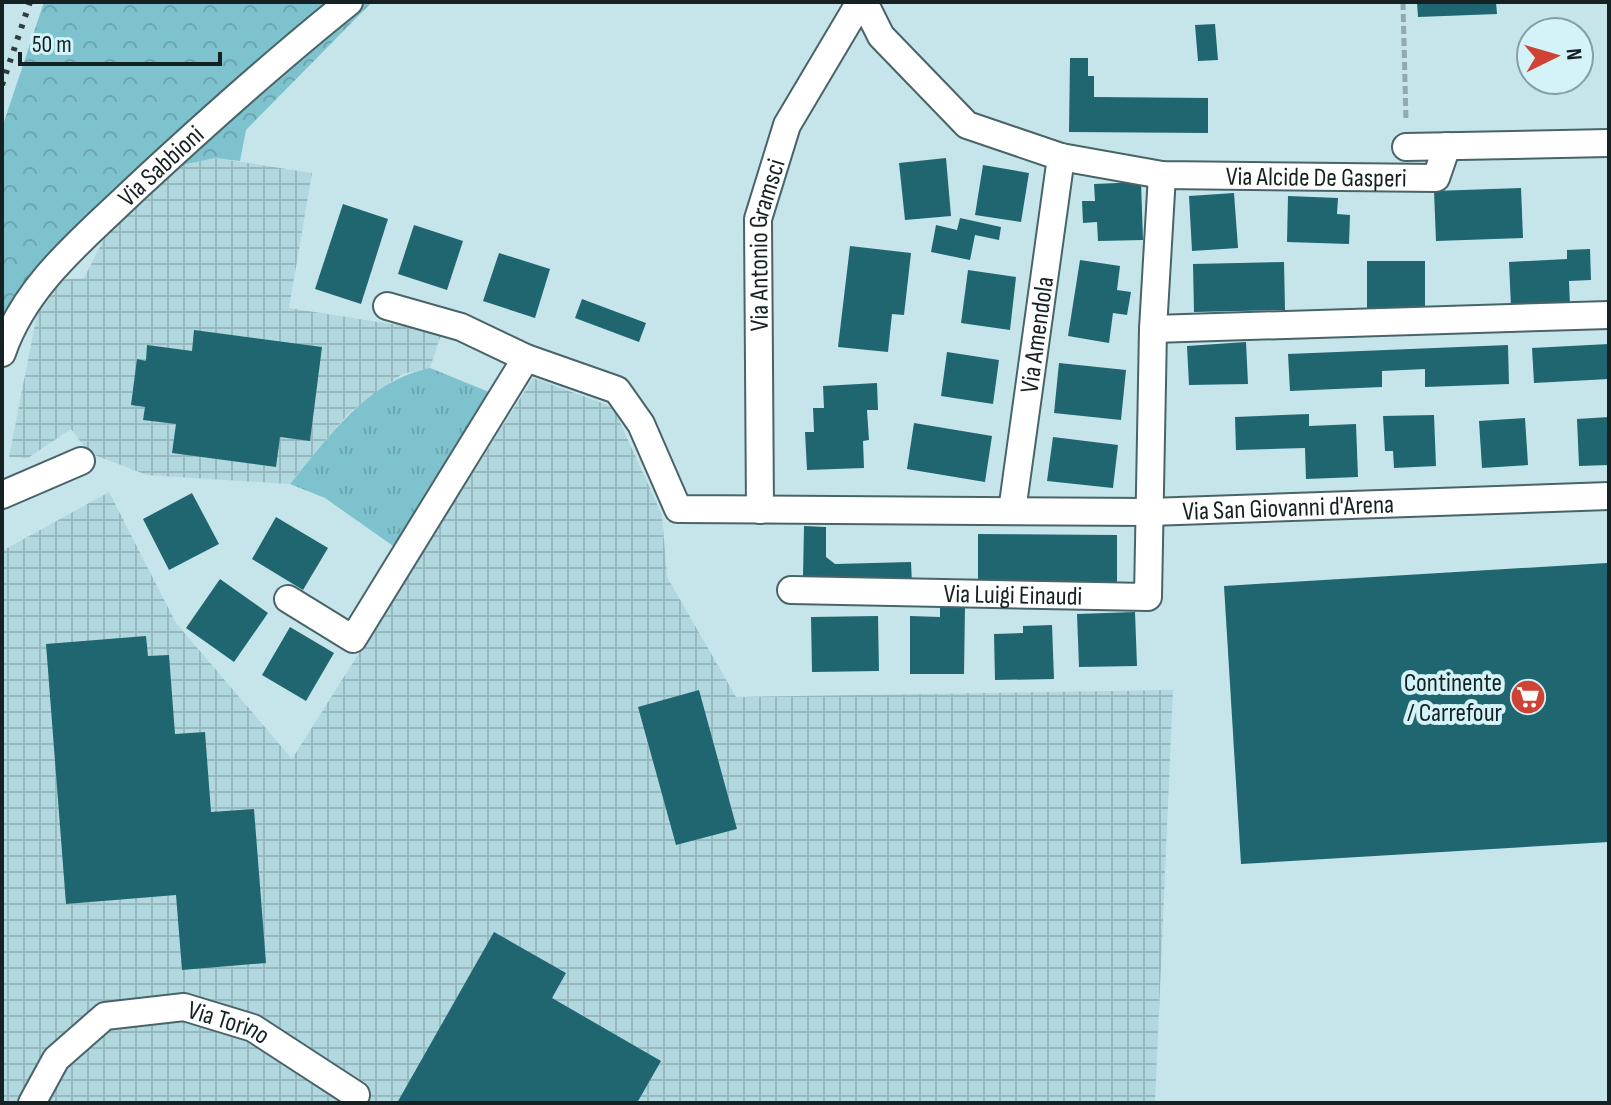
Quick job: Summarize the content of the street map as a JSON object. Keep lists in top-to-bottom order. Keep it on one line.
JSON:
{"streets":{"street":["Via Sabbioni","Via Alcide De Gasperi","Via Antonio Gramsci","Via Amendola","Via San Giovanni d'Arena","Via Luigi Einaudi","Via Torino"]},"crossings":[["Via Alcide De Gasperi","Via San Giovanni d'Arena"],["Via San Giovanni d'Arena","Via Luigi Einaudi"]],"places":{"supermarket":["Continente / Carrefour"]},"scale_bar":"50 m","north":"right"}
